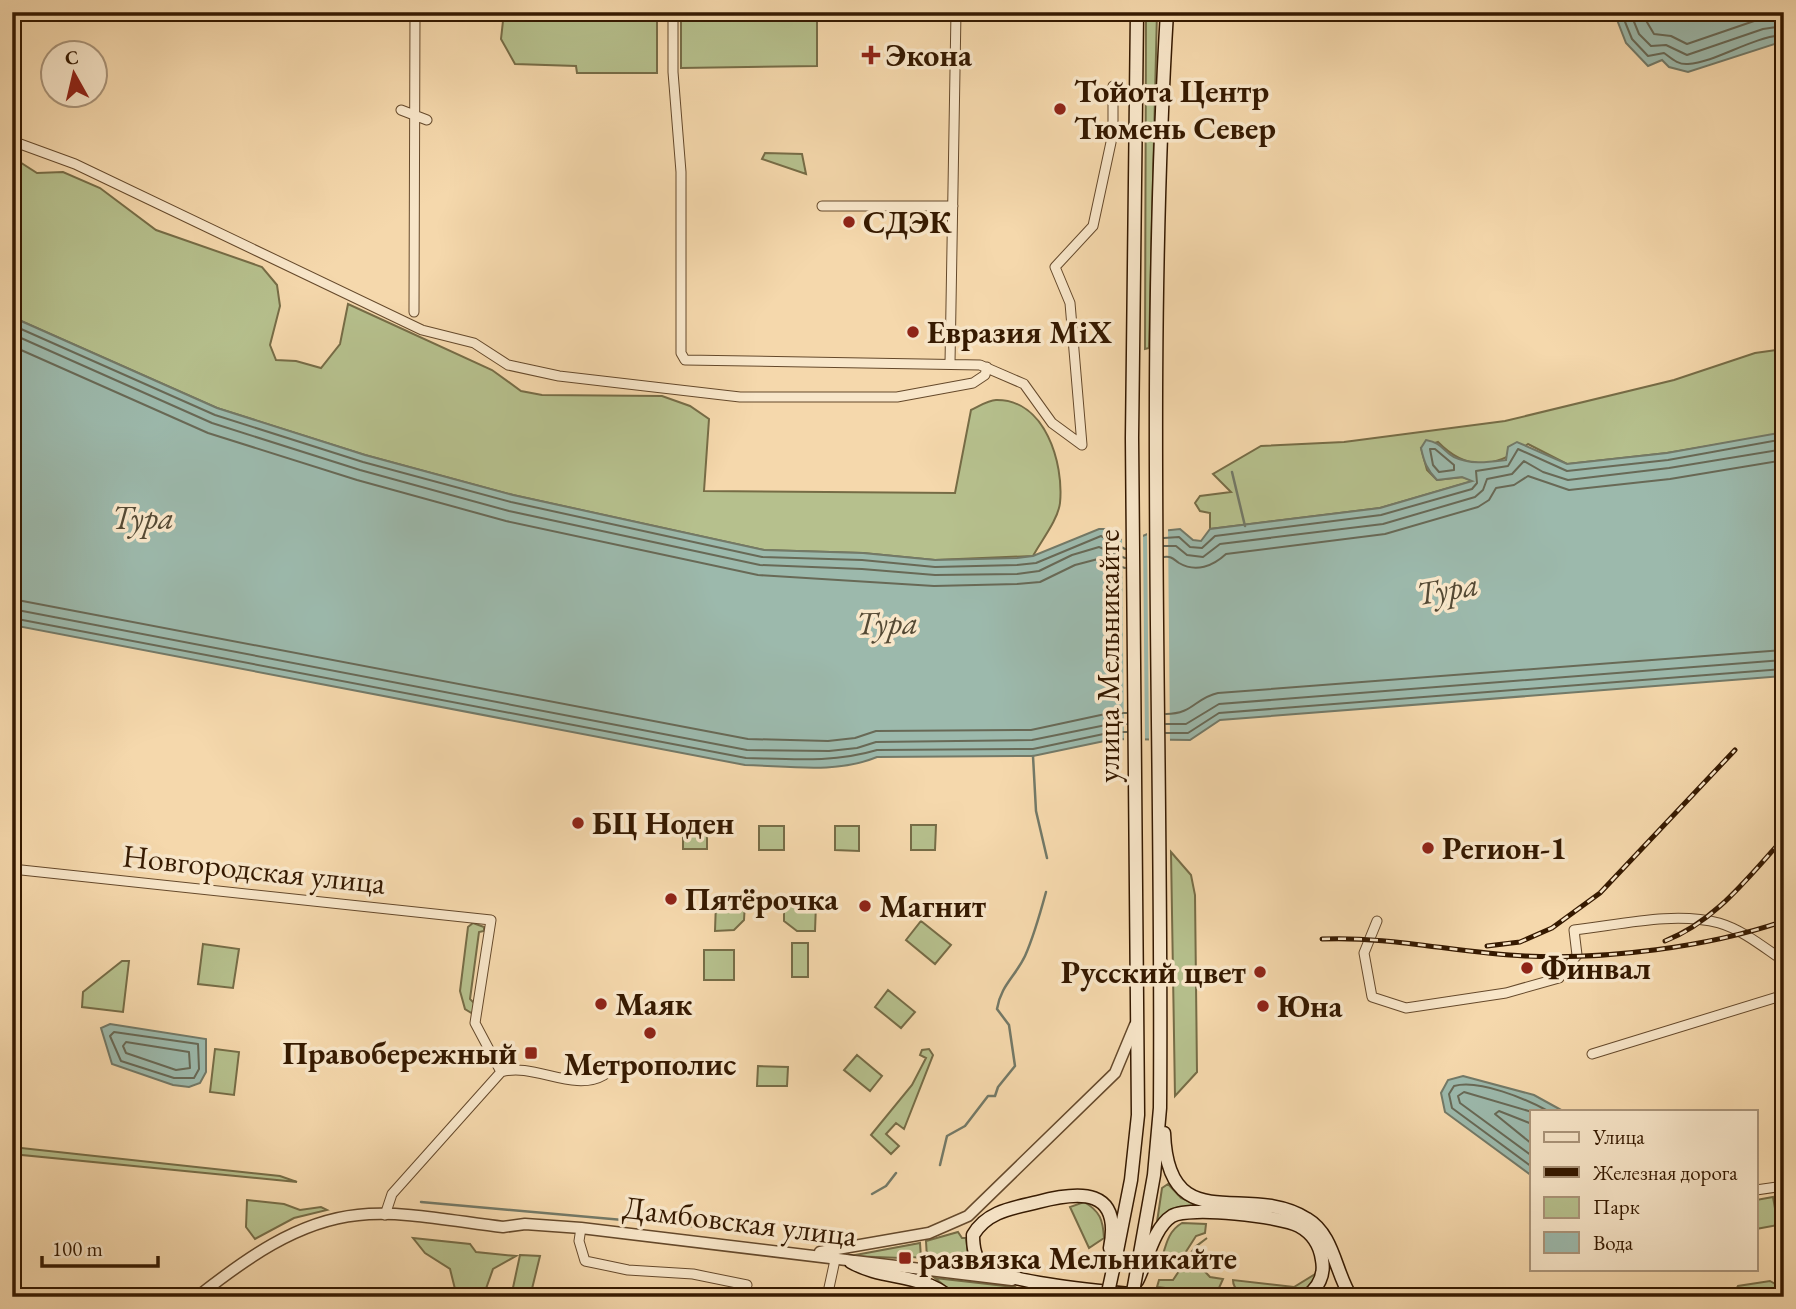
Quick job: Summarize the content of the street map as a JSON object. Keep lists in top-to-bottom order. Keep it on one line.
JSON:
{"streets":{"main road":["улица Мельникайте","Дамбовская улица"],"street":["Новгородская улица"]},"water":["Тура"],"places":{"health":["Экона"],"other":["Тойота Центр Тюмень Север","СДЭК","Евразия MiX","БЦ Ноден","Регион-1","Пятёрочка","Магнит","Финвал","Русский цвет","Маяк","Юна","Метрополис"],"transit":["Правобережный","развязка Мельникайте"]},"legend":["Улица","Железная дорога","Парк","Вода"],"scale_bar":"100 m","north":"top"}
